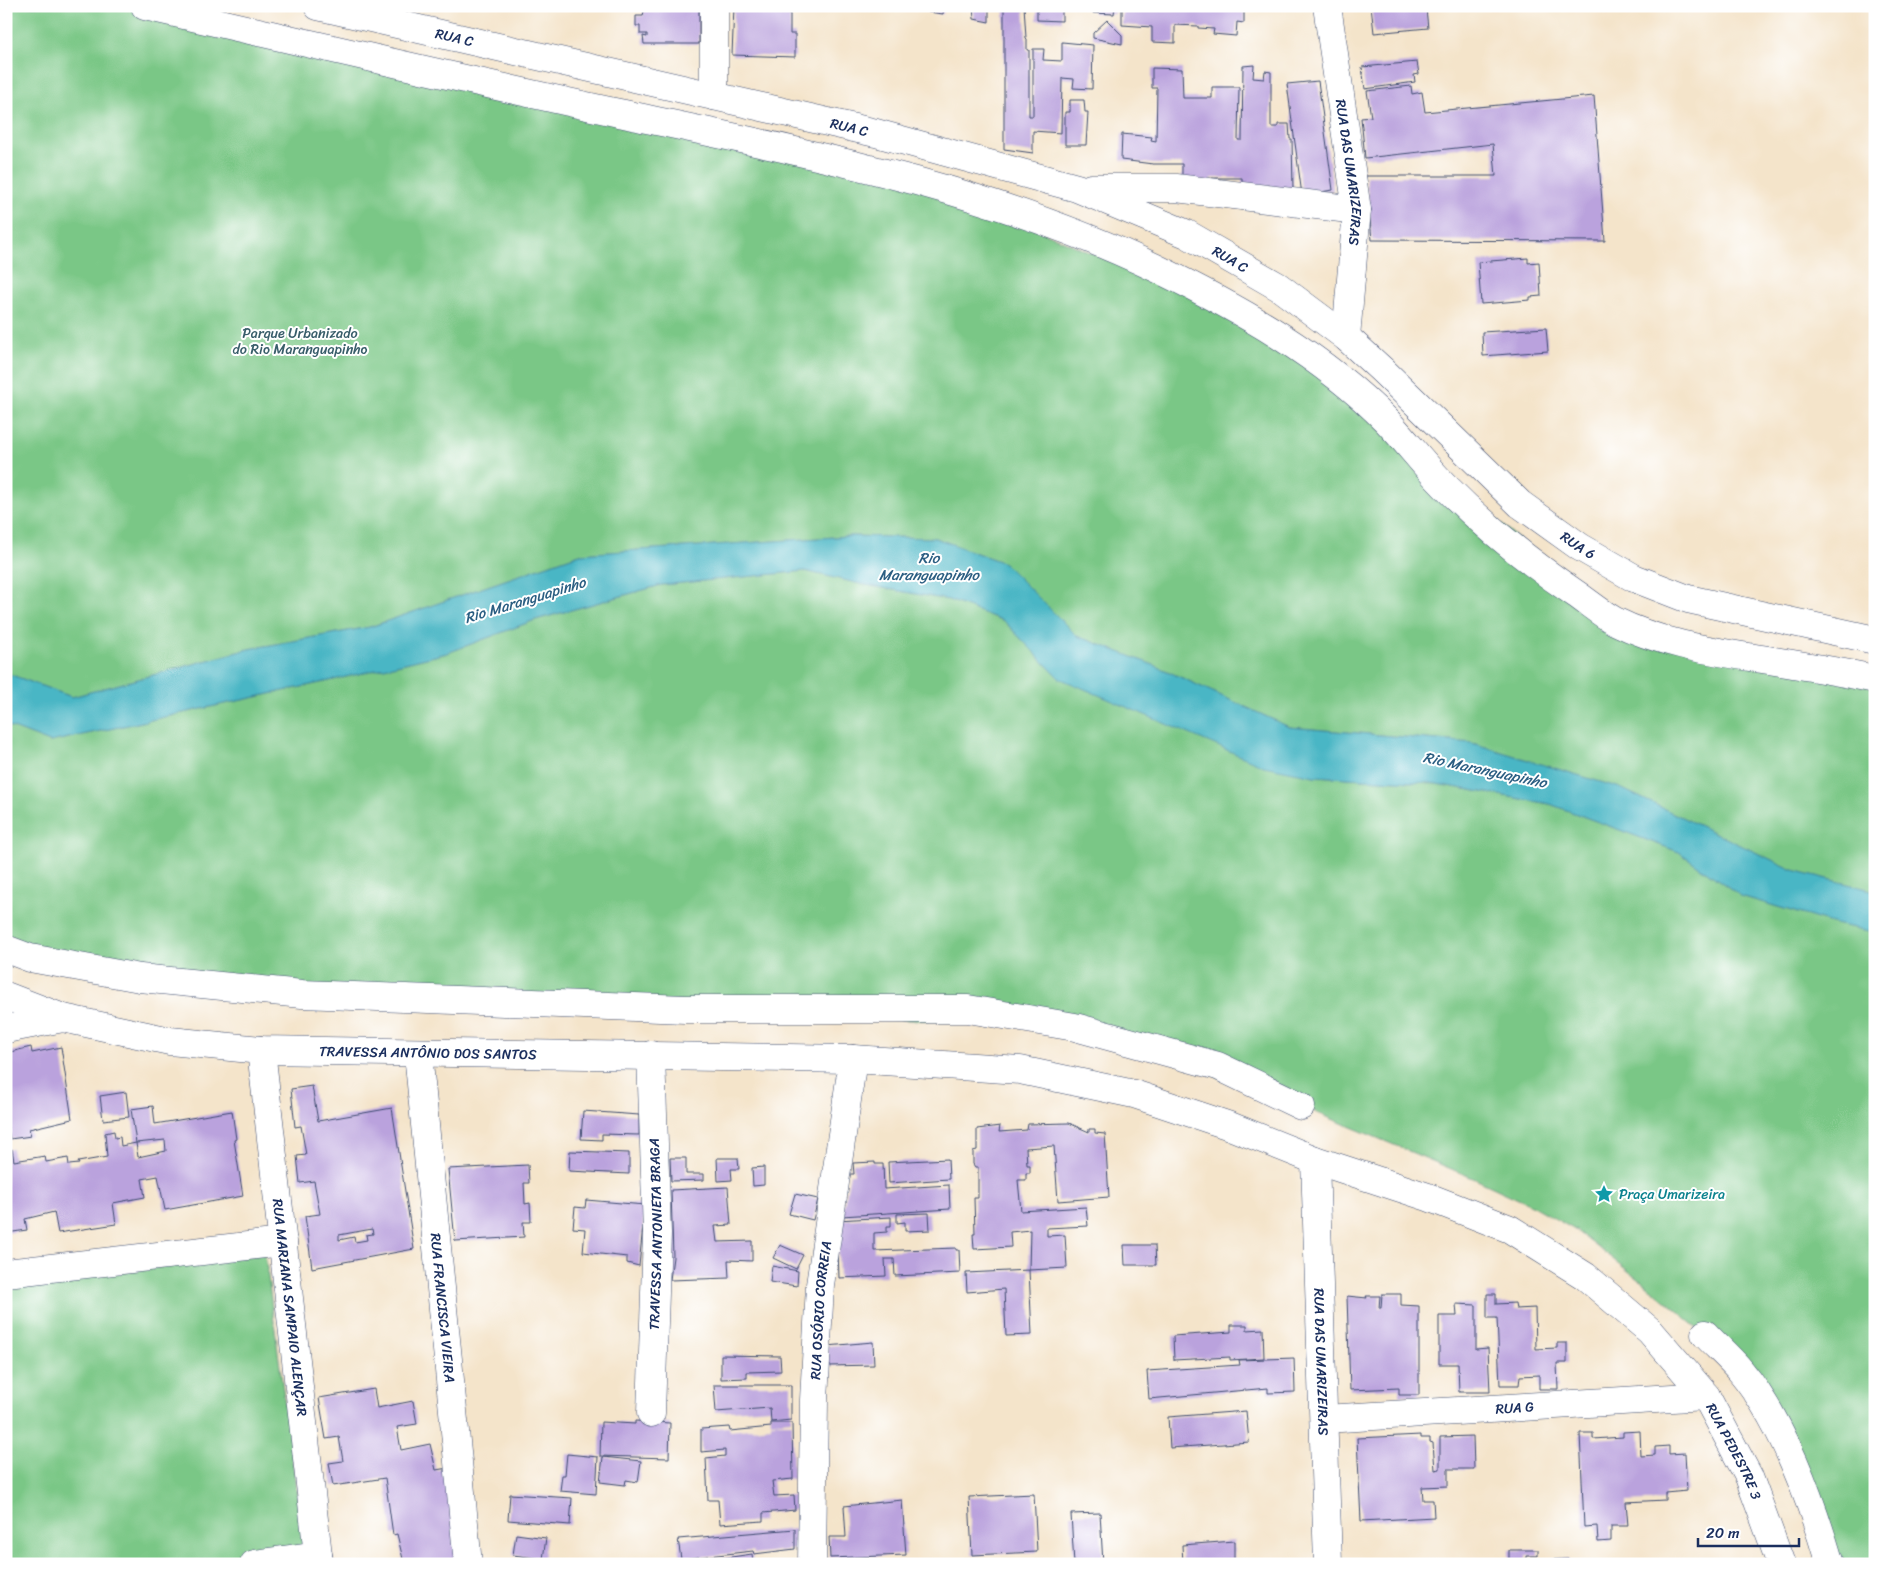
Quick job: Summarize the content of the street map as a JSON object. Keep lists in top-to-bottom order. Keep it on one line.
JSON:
{"streets":{"street":["RUA C","RUA DAS UMARIZEIRAS","RUA 6","TRAVESSA ANTÔNIO DOS SANTOS","TRAVESSA ANTONIETA BRAGA","RUA MARIANA SAMPAIO ALENÇAR","RUA FRANCISCA VIEIRA","RUA OSÓRIO CORREIA","RUA G","RUA PEDESTRE 3"]},"crossings":[["RUA C","RUA DAS UMARIZEIRAS"],["RUA C","RUA 6"],["RUA DAS UMARIZEIRAS","RUA 6"],["RUA DAS UMARIZEIRAS","TRAVESSA ANTÔNIO DOS SANTOS"],["RUA DAS UMARIZEIRAS","RUA G"],["RUA DAS UMARIZEIRAS","RUA PEDESTRE 3"],["TRAVESSA ANTÔNIO DOS SANTOS","TRAVESSA ANTONIETA BRAGA"],["TRAVESSA ANTÔNIO DOS SANTOS","RUA MARIANA SAMPAIO ALENÇAR"],["TRAVESSA ANTÔNIO DOS SANTOS","RUA FRANCISCA VIEIRA"],["TRAVESSA ANTÔNIO DOS SANTOS","RUA OSÓRIO CORREIA"],["TRAVESSA ANTÔNIO DOS SANTOS","RUA PEDESTRE 3"],["RUA G","RUA PEDESTRE 3"]],"water":["Rio Maranguapinho"],"parks":["Parque Urbanizado do Rio Maranguapinho"],"places":{"place":["Praça Umarizeira"]},"scale_bar":"20 m"}
